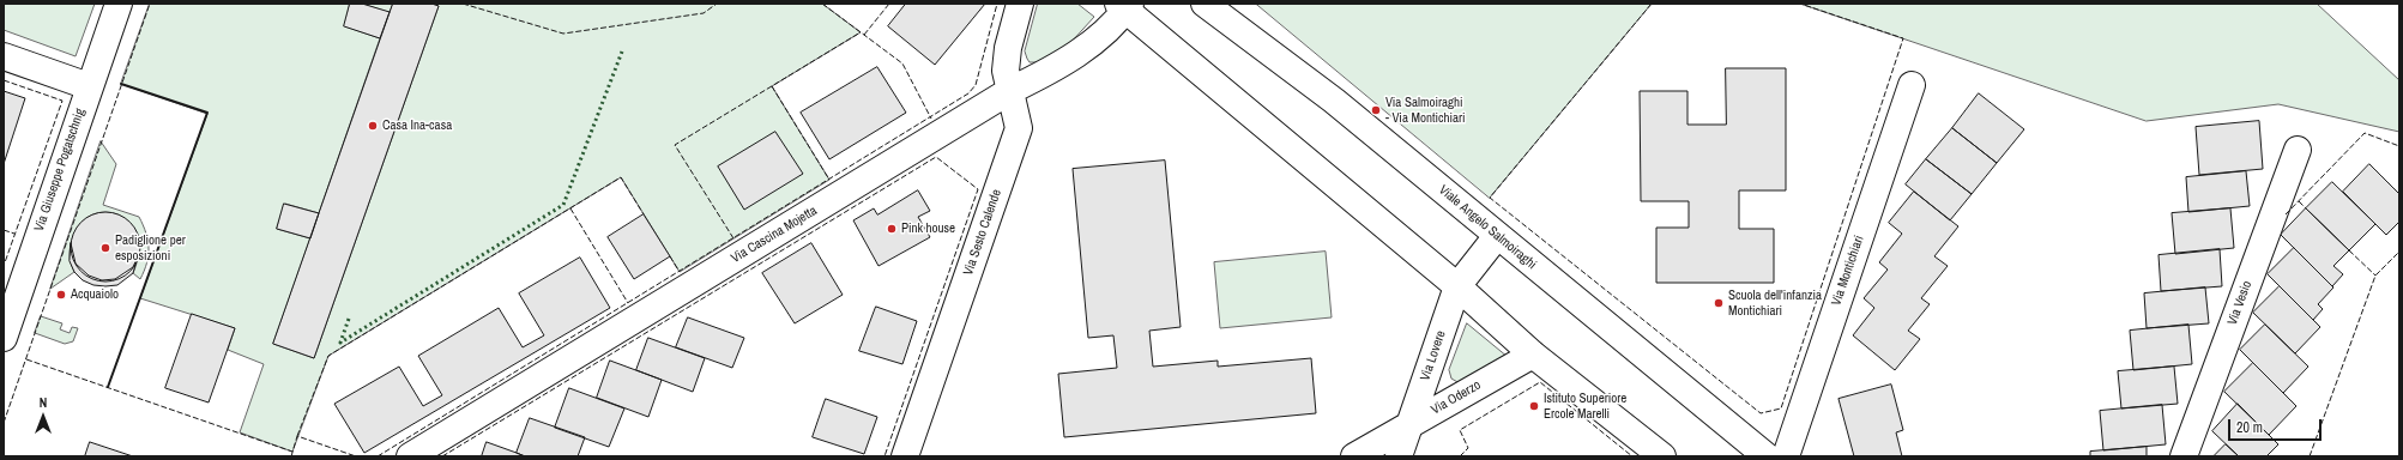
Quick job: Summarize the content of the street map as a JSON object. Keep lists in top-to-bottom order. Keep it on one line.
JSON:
{"streets":{"street":["Via Giuseppe Pogatschnig","Viale Angelo Salmoiraghi","Via Sesto Calende","Via Cascina Mojetta","Via Montichiari","Via Vesio","Via Lovere","Via Oderzo"]},"crossings":[["Viale Angelo Salmoiraghi","Via Lovere"],["Via Sesto Calende","Via Cascina Mojetta"],["Via Lovere","Via Oderzo"]],"places":["Via Salmoiraghi - Via Montichiari","Casa Ina-casa","Pink house","Padiglione per esposizioni","Acquaiolo","Scuola dell'infanzia Montichiari","Istituto Superiore Ercole Marelli"],"scale_bar":"20 m","north":"top"}
